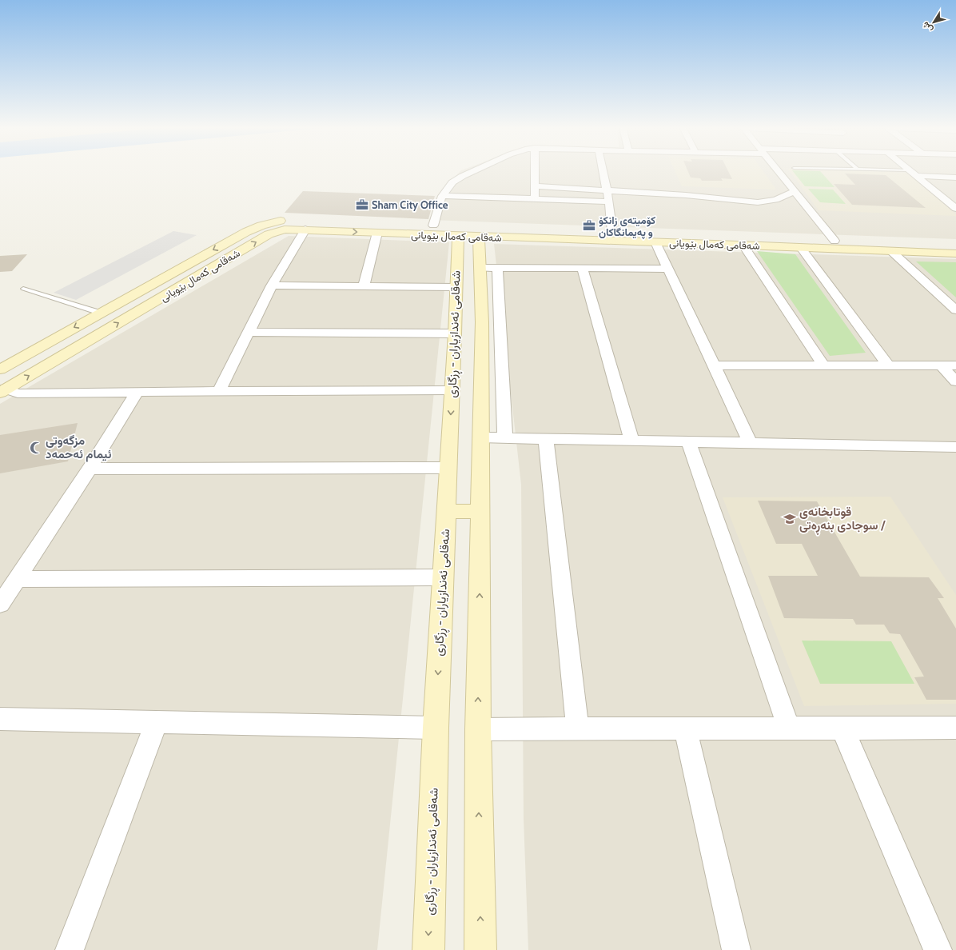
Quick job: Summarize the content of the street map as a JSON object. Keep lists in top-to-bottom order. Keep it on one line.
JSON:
{"streets":{"main road":["شەقامی کەمال بێویانی","شەقامی ئەندازیاران - ڕزگاری"]},"crossings":[["شەقامی کەمال بێویانی","شەقامی ئەندازیاران - ڕزگاری"]],"places":{"office":["Sham City Office","کۆمیتەی زانکۆ و پەیمانگاکان"],"mosque":["مزگەوتی ئیمام ئەحمەد"],"school or university":["قوتابخانەی سوجادی بنەڕەتی /"]},"north":"bottom left"}
